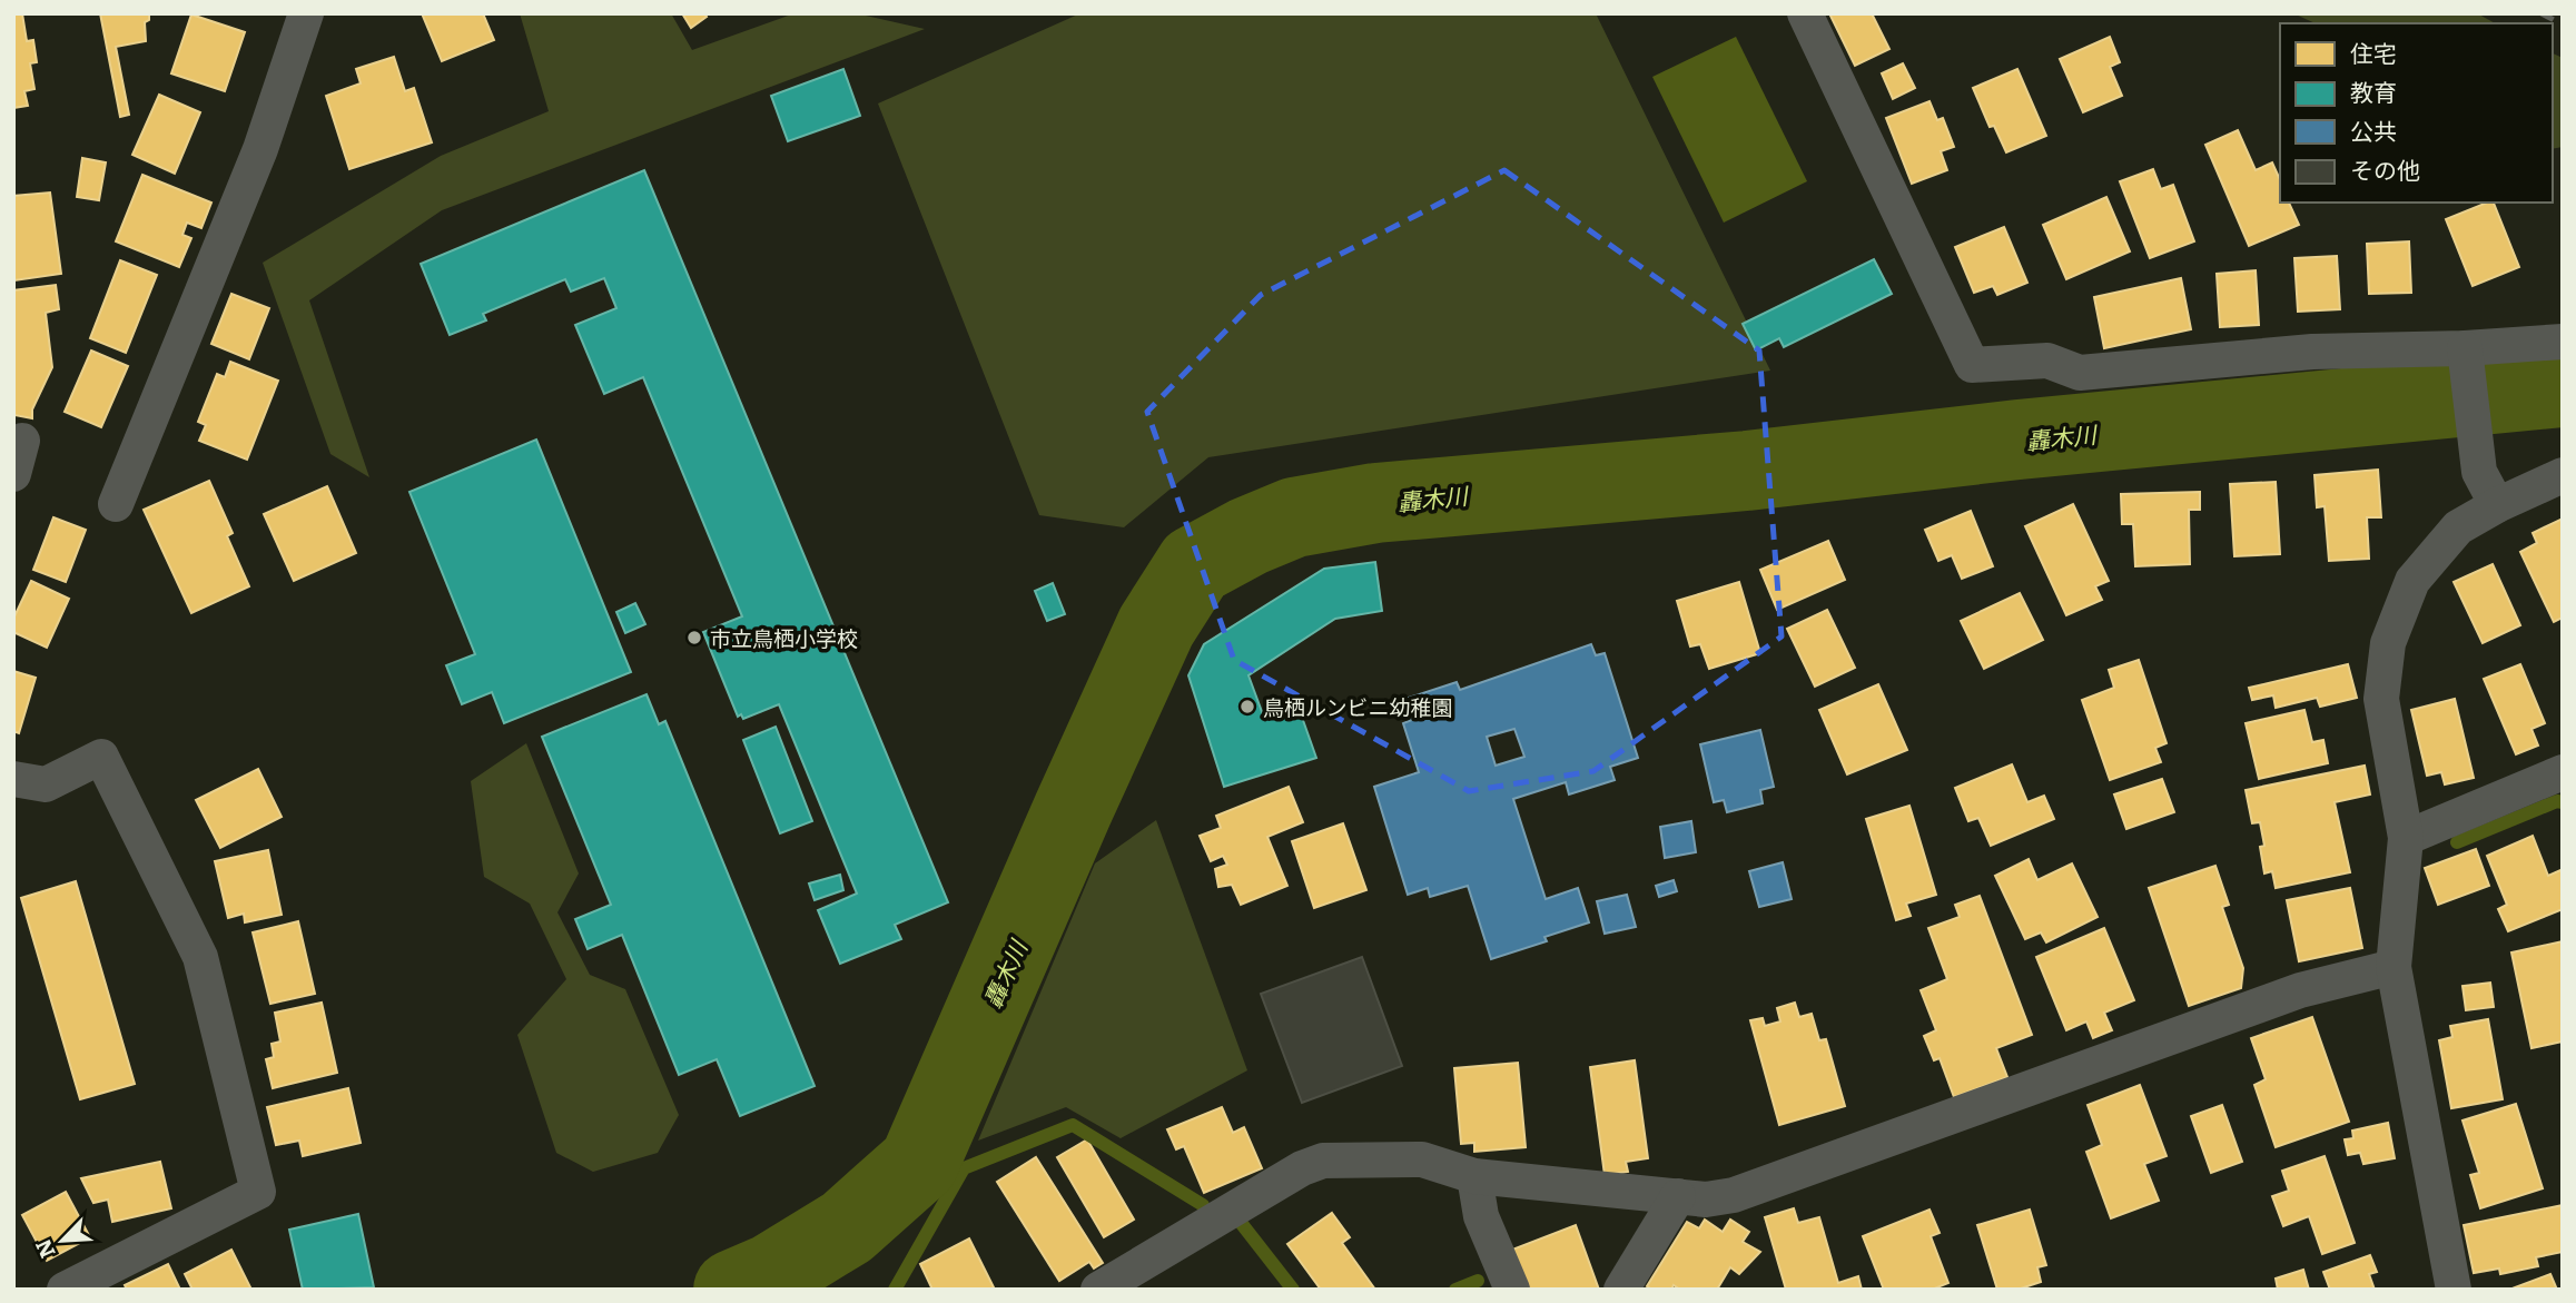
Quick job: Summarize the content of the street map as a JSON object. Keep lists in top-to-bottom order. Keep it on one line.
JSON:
{"water":["轟木川"],"places":["市立鳥栖小学校","鳥栖ルンビニ幼稚園"],"legend":["住宅","教育","公共","その他"],"north":"bottom left"}
